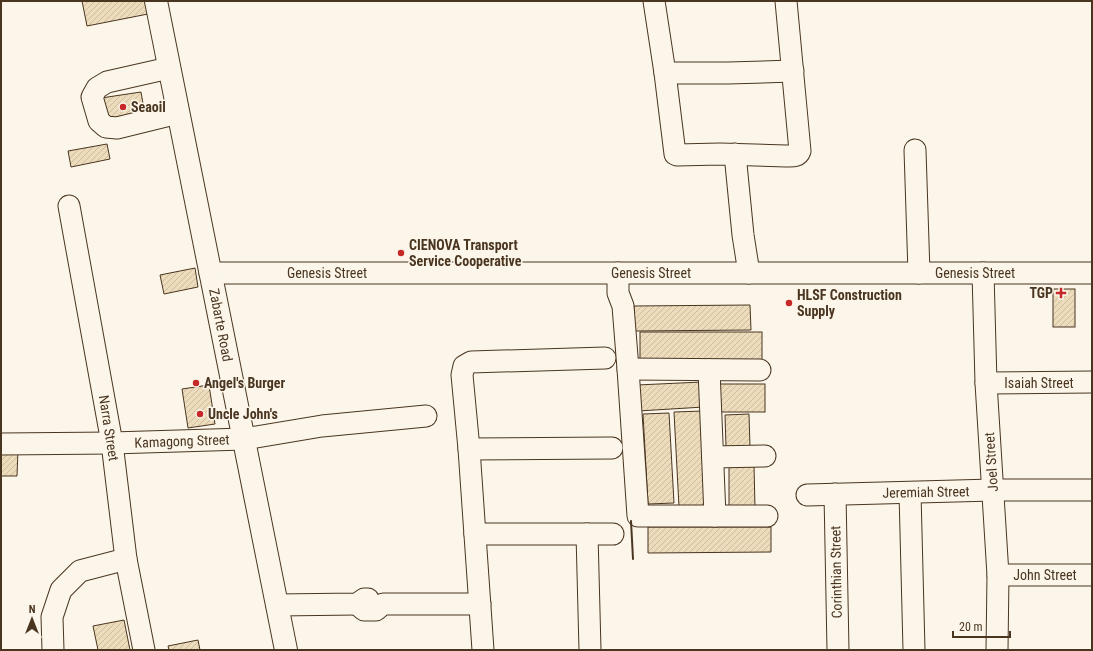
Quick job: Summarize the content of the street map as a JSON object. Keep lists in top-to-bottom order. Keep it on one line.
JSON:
{"streets":{"main road":["Zabarte Road"],"street":["Genesis Street","Isaiah Street","Narra Street","Kamagong Street","Joel Street","Jeremiah Street","Corinthian Street","John Street"]},"crossings":[["Genesis Street","Zabarte Road"],["Genesis Street","Joel Street"],["Zabarte Road","Kamagong Street"],["Isaiah Street","Joel Street"],["Narra Street","Kamagong Street"],["Joel Street","Jeremiah Street"],["Joel Street","John Street"],["Jeremiah Street","Corinthian Street"]],"places":{"other":["Seaoil","CIENOVA Transport Service Cooperative","HLSF Construction Supply","Angel's Burger","Uncle John's"],"health":["TGP"]},"scale_bar":"20 m","north":"top"}
